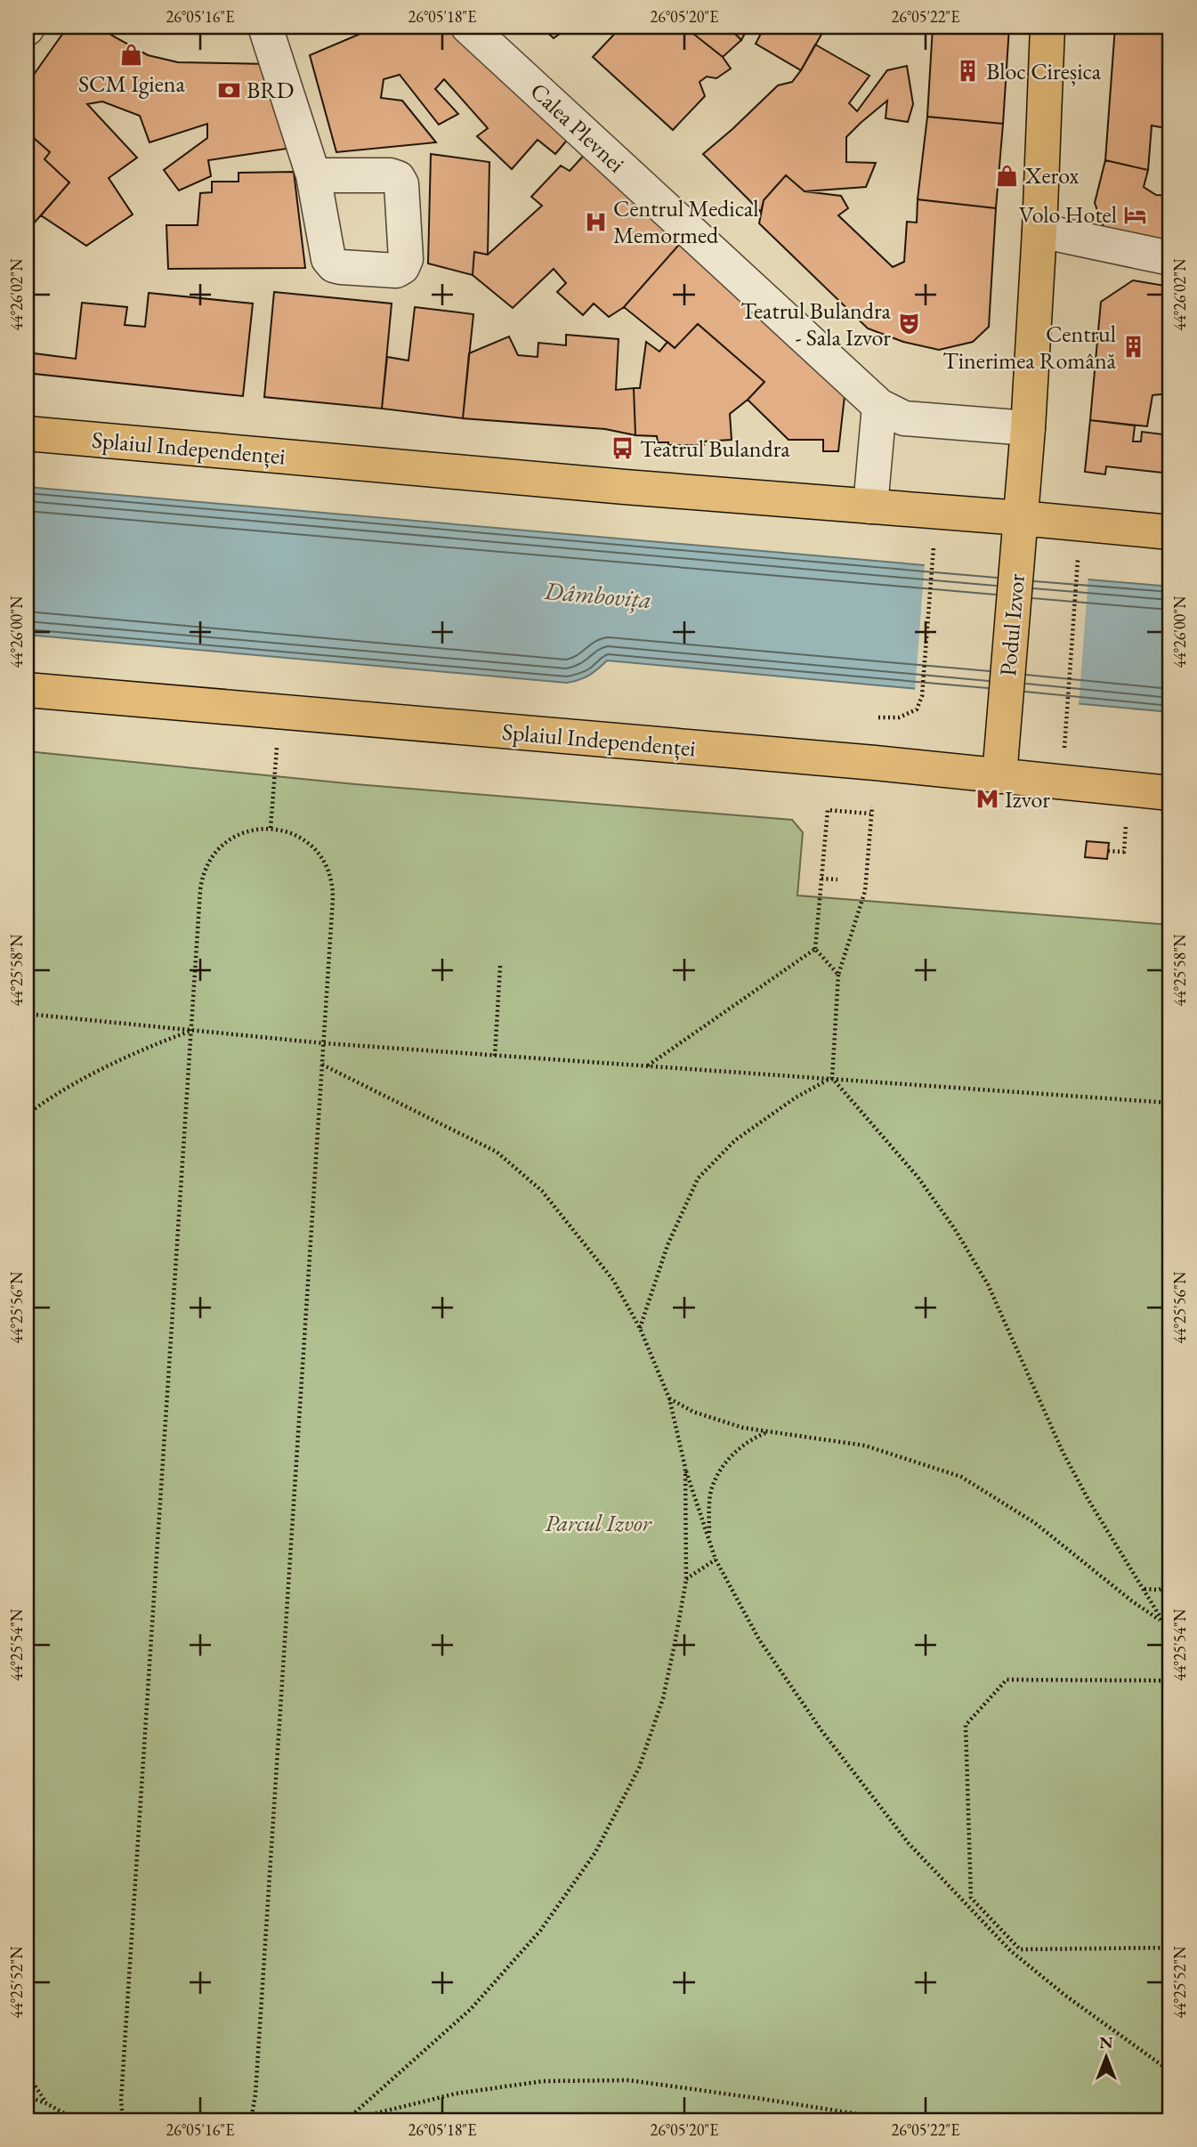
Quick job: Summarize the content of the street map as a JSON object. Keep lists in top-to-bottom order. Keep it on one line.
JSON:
{"streets":{"main road":["Splaiul Independenței","Podul Izvor"],"street":["Calea Plevnei"]},"crossings":[["Calea Plevnei","Podul Izvor"],["Splaiul Independenței","Podul Izvor"]],"water":["Dâmbovița"],"parks":["Parcul Izvor"],"places":{"shop":["SCM Igiena","Xerox"],"building":["Bloc Cireșica","Centrul Tinerimea Română"],"bank":["BRD"],"hotel":["Volo Hotel"],"hospital":["Centrul Medical Memormed"],"theatre":["Teatrul Bulandra - Sala Izvor"],"bus stop":["Teatrul Bulandra"],"metro station":["Izvor"]},"north":"top","coordinates":["26°05'16\"E","26°05'18\"E","26°05'20\"E","26°05'22\"E","44°26'02\"N","44°26'00\"N","44°25'58\"N","44°25'56\"N","44°25'54\"N","44°25'52\"N"]}
